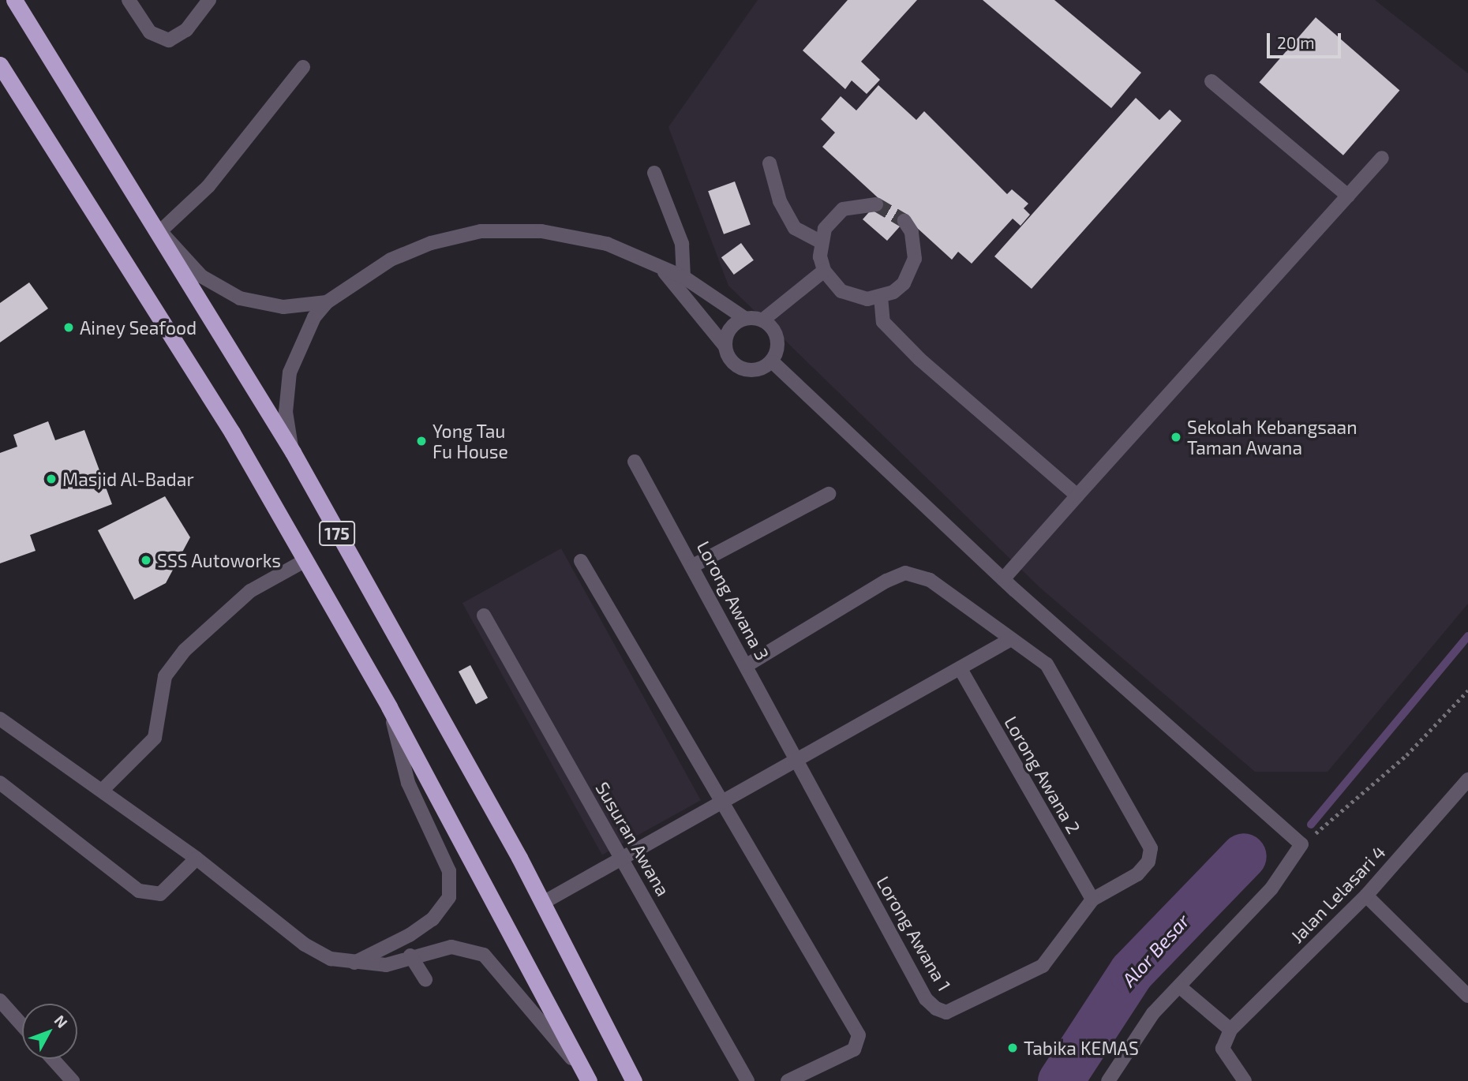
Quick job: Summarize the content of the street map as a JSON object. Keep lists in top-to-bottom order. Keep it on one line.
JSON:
{"streets":{"highway":["175"],"street":["Lorong Awana 3","Lorong Awana 2","Susuran Awana","Jalan Lelasari 4","Lorong Awana 1"]},"crossings":[["Lorong Awana 3","Lorong Awana 1"],["Lorong Awana 2","Lorong Awana 1"]],"water":["Alor Besar"],"places":["Ainey Seafood","Sekolah Kebangsaan Taman Awana","Yong Tau Fu House","Masjid Al-Badar","SSS Autoworks","Tabika KEMAS"],"scale_bar":"20 m","north":"top right"}
